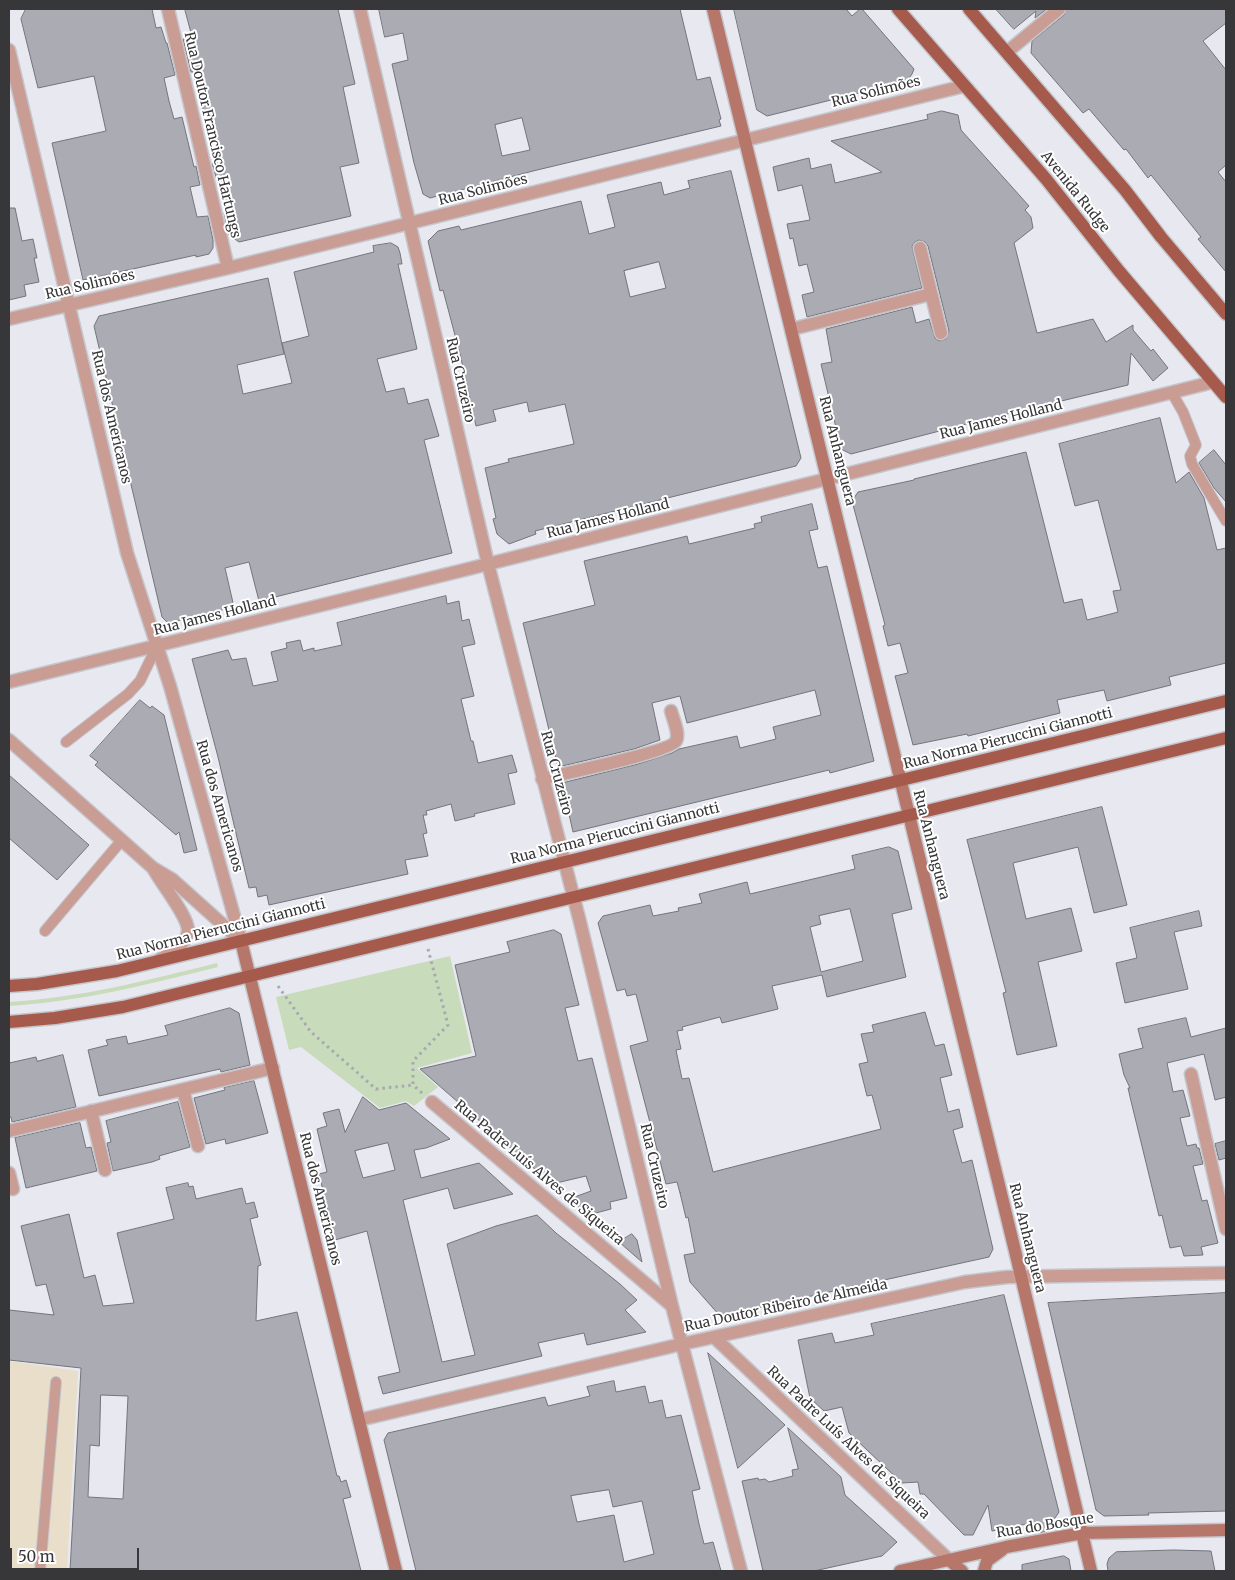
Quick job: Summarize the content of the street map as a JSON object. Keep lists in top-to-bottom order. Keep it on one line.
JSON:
{"streets":{"main road":["Avenida Rudge","Rua Norma Pieruccini Giannotti"],"street":["Rua Solimões","Rua Doutor Francisco Hartungs","Rua Cruzeiro","Rua dos Americanos","Rua James Holland","Rua Anhanguera","Rua Padre Luís Alves de Siqueira","Rua Doutor Ribeiro de Almeida","Rua do Bosque"]},"crossings":[["Rua Solimões","Rua Doutor Francisco Hartungs"],["Rua Solimões","Avenida Rudge"],["Rua Solimões","Rua Cruzeiro"],["Rua Solimões","Rua dos Americanos"],["Rua Solimões","Rua Anhanguera"],["Avenida Rudge","Rua James Holland"],["Rua Cruzeiro","Rua James Holland"],["Rua Cruzeiro","Rua Norma Pieruccini Giannotti"],["Rua Cruzeiro","Rua Padre Luís Alves de Siqueira"],["Rua Cruzeiro","Rua Doutor Ribeiro de Almeida"],["Rua dos Americanos","Rua James Holland"],["Rua dos Americanos","Rua Norma Pieruccini Giannotti"],["Rua dos Americanos","Rua Doutor Ribeiro de Almeida"],["Rua James Holland","Rua Anhanguera"],["Rua Anhanguera","Rua Norma Pieruccini Giannotti"],["Rua Anhanguera","Rua Doutor Ribeiro de Almeida"],["Rua Anhanguera","Rua do Bosque"],["Rua Padre Luís Alves de Siqueira","Rua Doutor Ribeiro de Almeida"],["Rua Padre Luís Alves de Siqueira","Rua do Bosque"]],"scale_bar":"50 m"}
